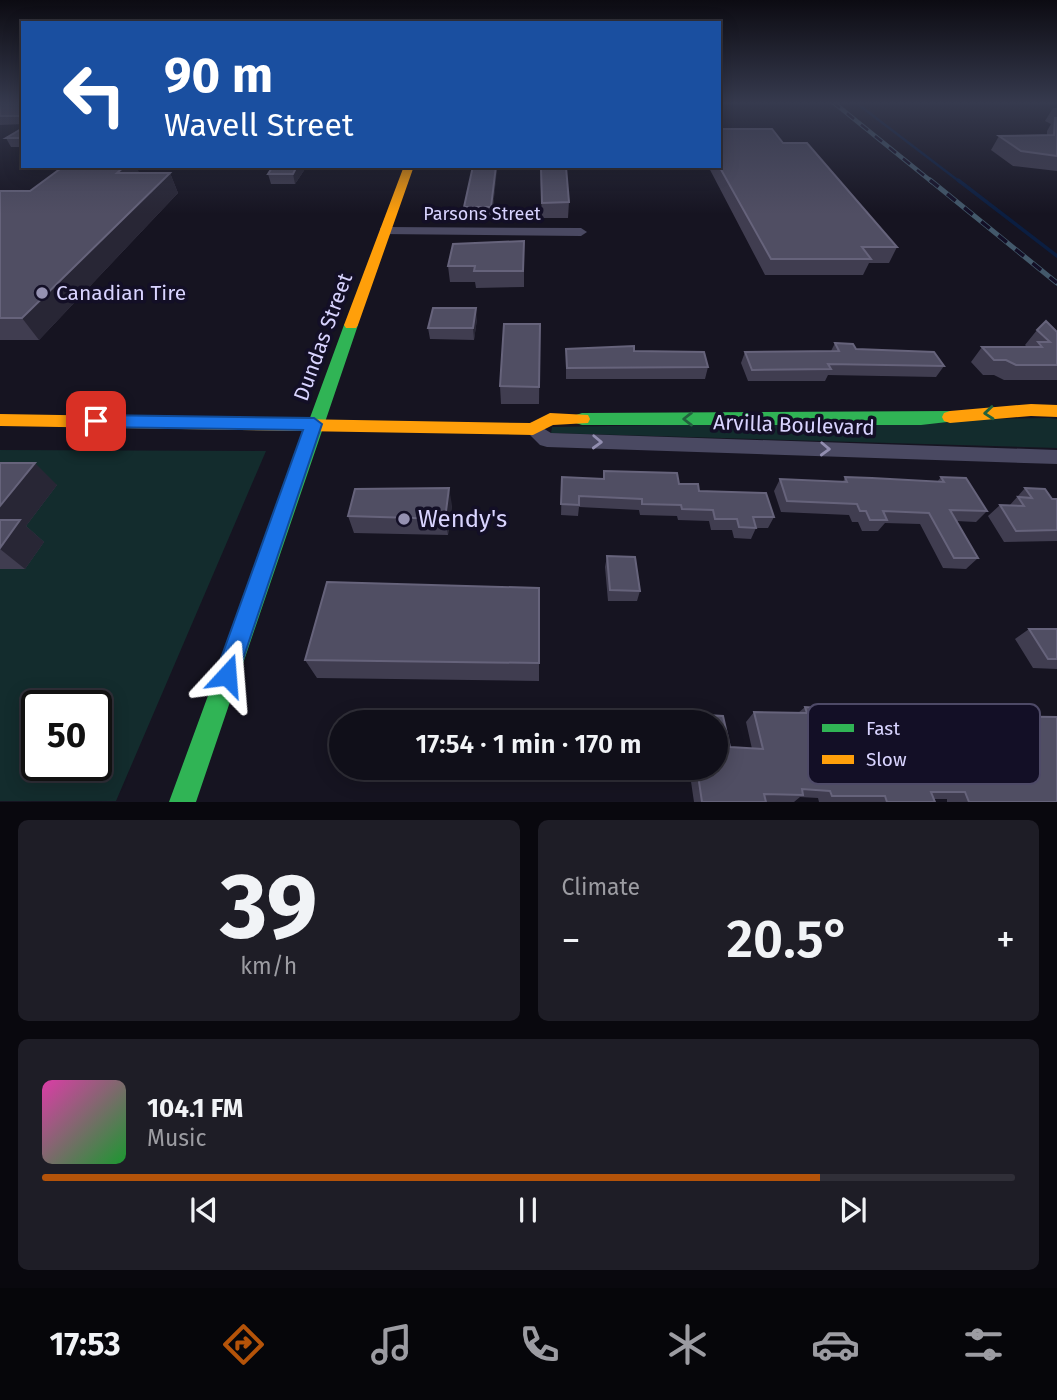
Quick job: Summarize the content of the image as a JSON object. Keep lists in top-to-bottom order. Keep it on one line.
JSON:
{"streets":{"street":["Parsons Street","Dundas Street","Arvilla Boulevard"]},"crossings":[["Parsons Street","Dundas Street"],["Dundas Street","Arvilla Boulevard"]],"places":["Canadian Tire","Wendy's"],"legend":["Fast","Slow"],"page":{"turn":["90 m","Wavell Street"],"limit":"50","trip":"17:54 · 1 min · 170 m","tile":[["39","km/h"],"Climate"],"heat":["−","20.5°","+"],"song":["104.1 FM","Music"],"tabs":"17:53"}}
